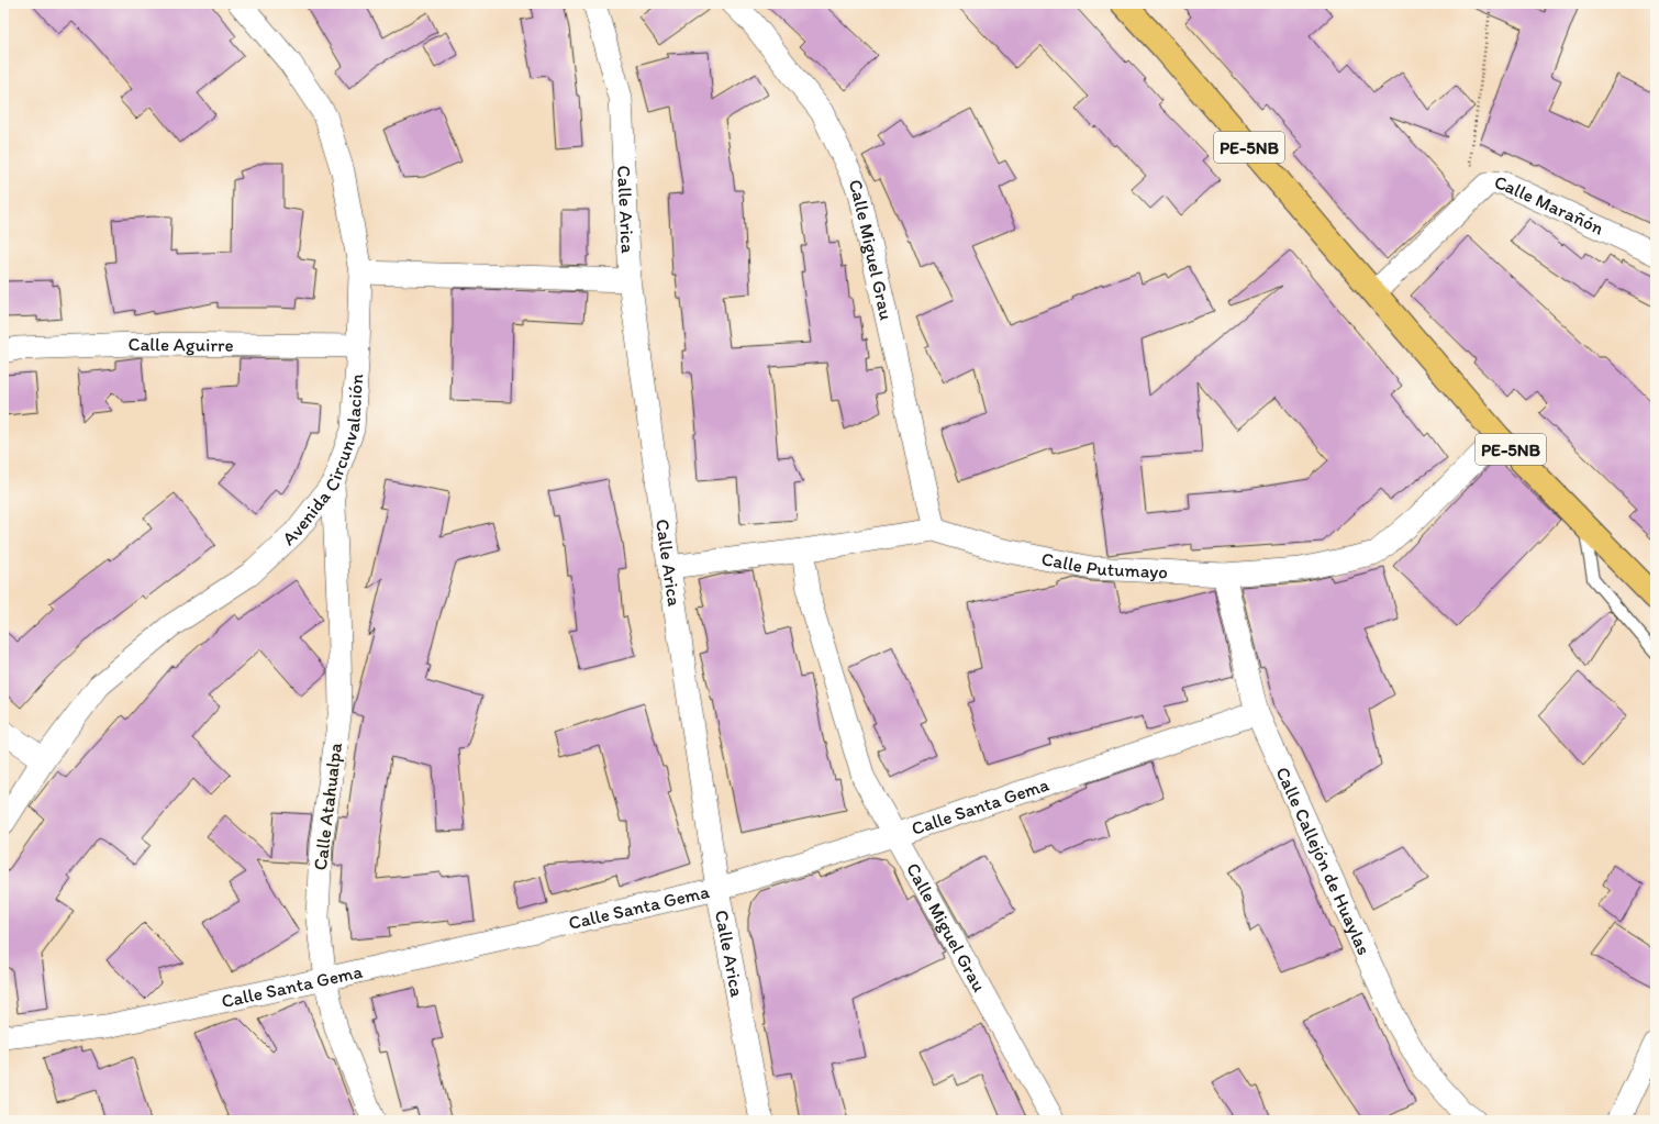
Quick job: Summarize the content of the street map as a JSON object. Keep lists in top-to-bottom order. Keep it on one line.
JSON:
{"streets":{"highway":["PE-5NB"],"street":["Calle Marañón","Calle Arica","Calle Miguel Grau","Calle Aguirre","Avenida Circunvalación","Calle Putumayo","Calle Atahualpa","Calle Santa Gema","Calle Callejón de Huaylas"]},"crossings":[["PE-5NB","Calle Marañón"],["PE-5NB","Calle Putumayo"],["Calle Arica","Calle Putumayo"],["Calle Arica","Calle Santa Gema"],["Calle Miguel Grau","Calle Putumayo"],["Calle Miguel Grau","Calle Santa Gema"],["Calle Aguirre","Avenida Circunvalación"],["Avenida Circunvalación","Calle Atahualpa"],["Calle Putumayo","Calle Callejón de Huaylas"],["Calle Atahualpa","Calle Santa Gema"],["Calle Santa Gema","Calle Callejón de Huaylas"]]}
